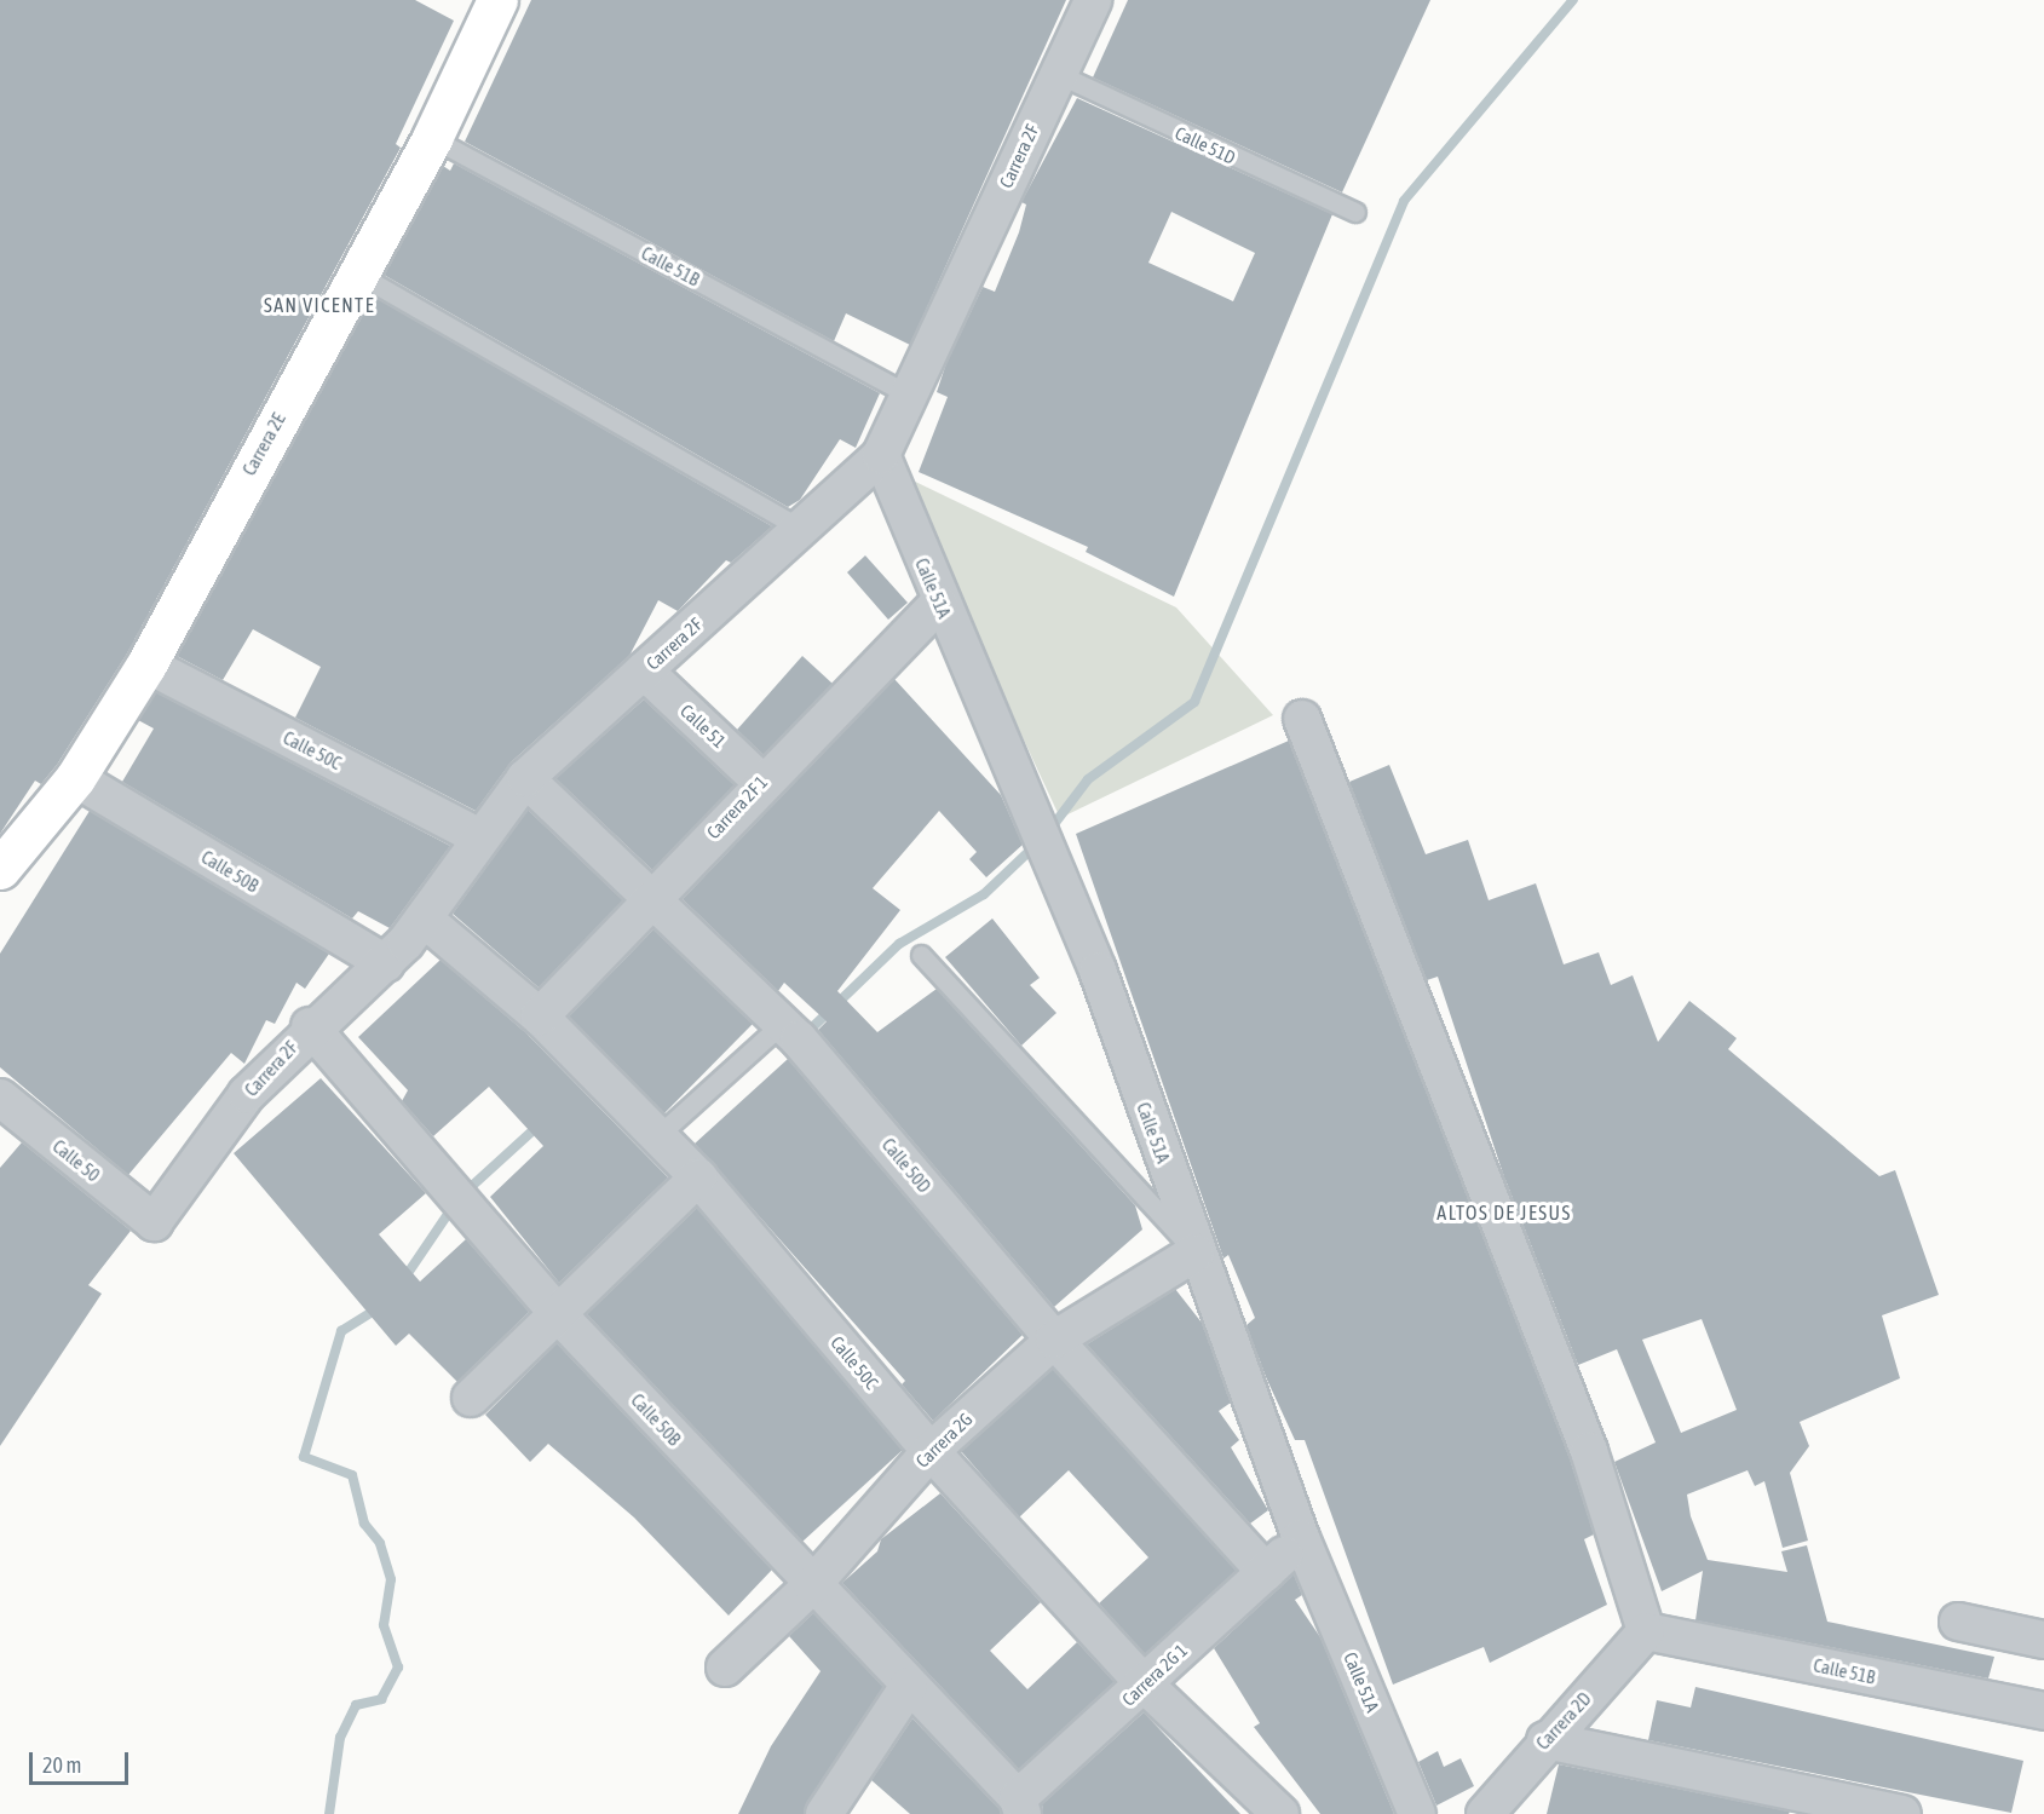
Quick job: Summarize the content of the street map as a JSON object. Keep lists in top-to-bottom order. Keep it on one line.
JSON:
{"streets":{"street":["Carrera 2F","Calle 51B","Carrera 2E","Calle 51A","Calle 51","Calle 50C","Carrera 2F 1","Calle 50B","Calle 50","Calle 50D","Carrera 2G","Carrera 2G 1","Carrera 2D"],"lane":["Calle 51D"]},"crossings":[["Calle 51D","Carrera 2F"],["Carrera 2F","Calle 51B"],["Carrera 2F","Calle 51A"],["Carrera 2F","Calle 51"],["Carrera 2F","Calle 50C"],["Carrera 2F","Calle 50B"],["Carrera 2F","Calle 50"],["Carrera 2F","Calle 50D"],["Calle 51B","Carrera 2E"],["Calle 51B","Carrera 2D"],["Carrera 2E","Calle 50C"],["Carrera 2E","Calle 50B"],["Calle 51A","Carrera 2F 1"],["Calle 51A","Carrera 2G"],["Calle 51A","Carrera 2G 1"],["Calle 51","Carrera 2F 1"],["Calle 50C","Carrera 2F 1"],["Calle 50C","Carrera 2G"],["Calle 50C","Carrera 2G 1"],["Carrera 2F 1","Calle 50D"],["Calle 50B","Carrera 2G"],["Calle 50B","Carrera 2G 1"],["Calle 50D","Carrera 2G"],["Calle 50D","Carrera 2G 1"]],"districts":["SAN VICENTE","ALTOS DE JESUS"],"scale_bar":"20 m"}
